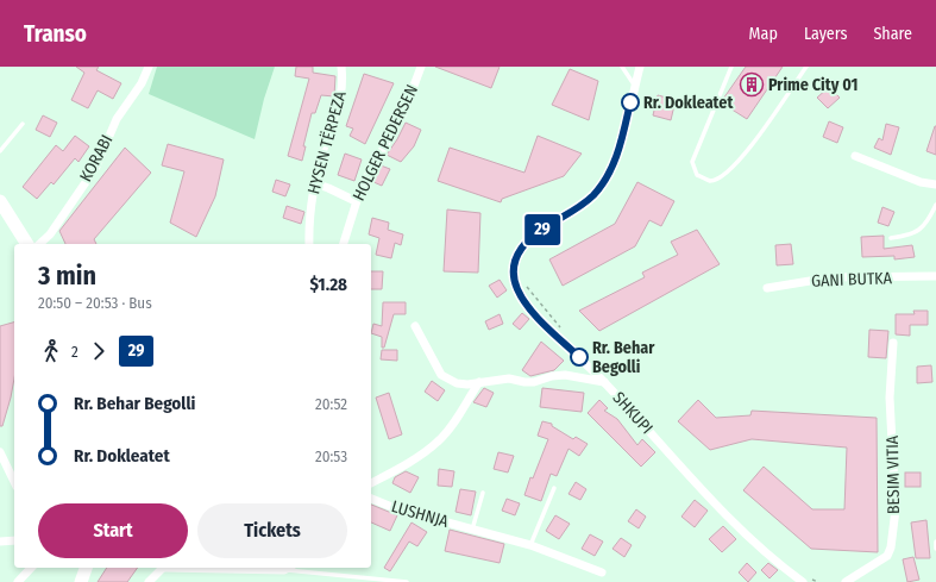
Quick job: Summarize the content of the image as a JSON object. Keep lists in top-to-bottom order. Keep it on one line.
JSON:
{"streets":{"street":["HYSEN TËRPEZA","HOLGER PEDERSEN","KORABI","GANI BUTKA","SHKUPI","BESIM VITIA","LUSHNJA"]},"places":{"building":["Prime City 01"],"other":["Rr. Dokleatet","Rr. Behar Begolli"]},"lines":["bus line 29"],"page":{"header":"Transo","nav":["Map","Layers","Share"],"on_map":"29","heading":["3 min","20:50 – 20:53 · Bus","$1.28"],"legs":["2","29"],"list":[{"name":"Rr. Behar Begolli","value":"20:52"},{"name":"Rr. Dokleatet","value":"20:53"}],"buttons":["Start","Tickets"]}}
